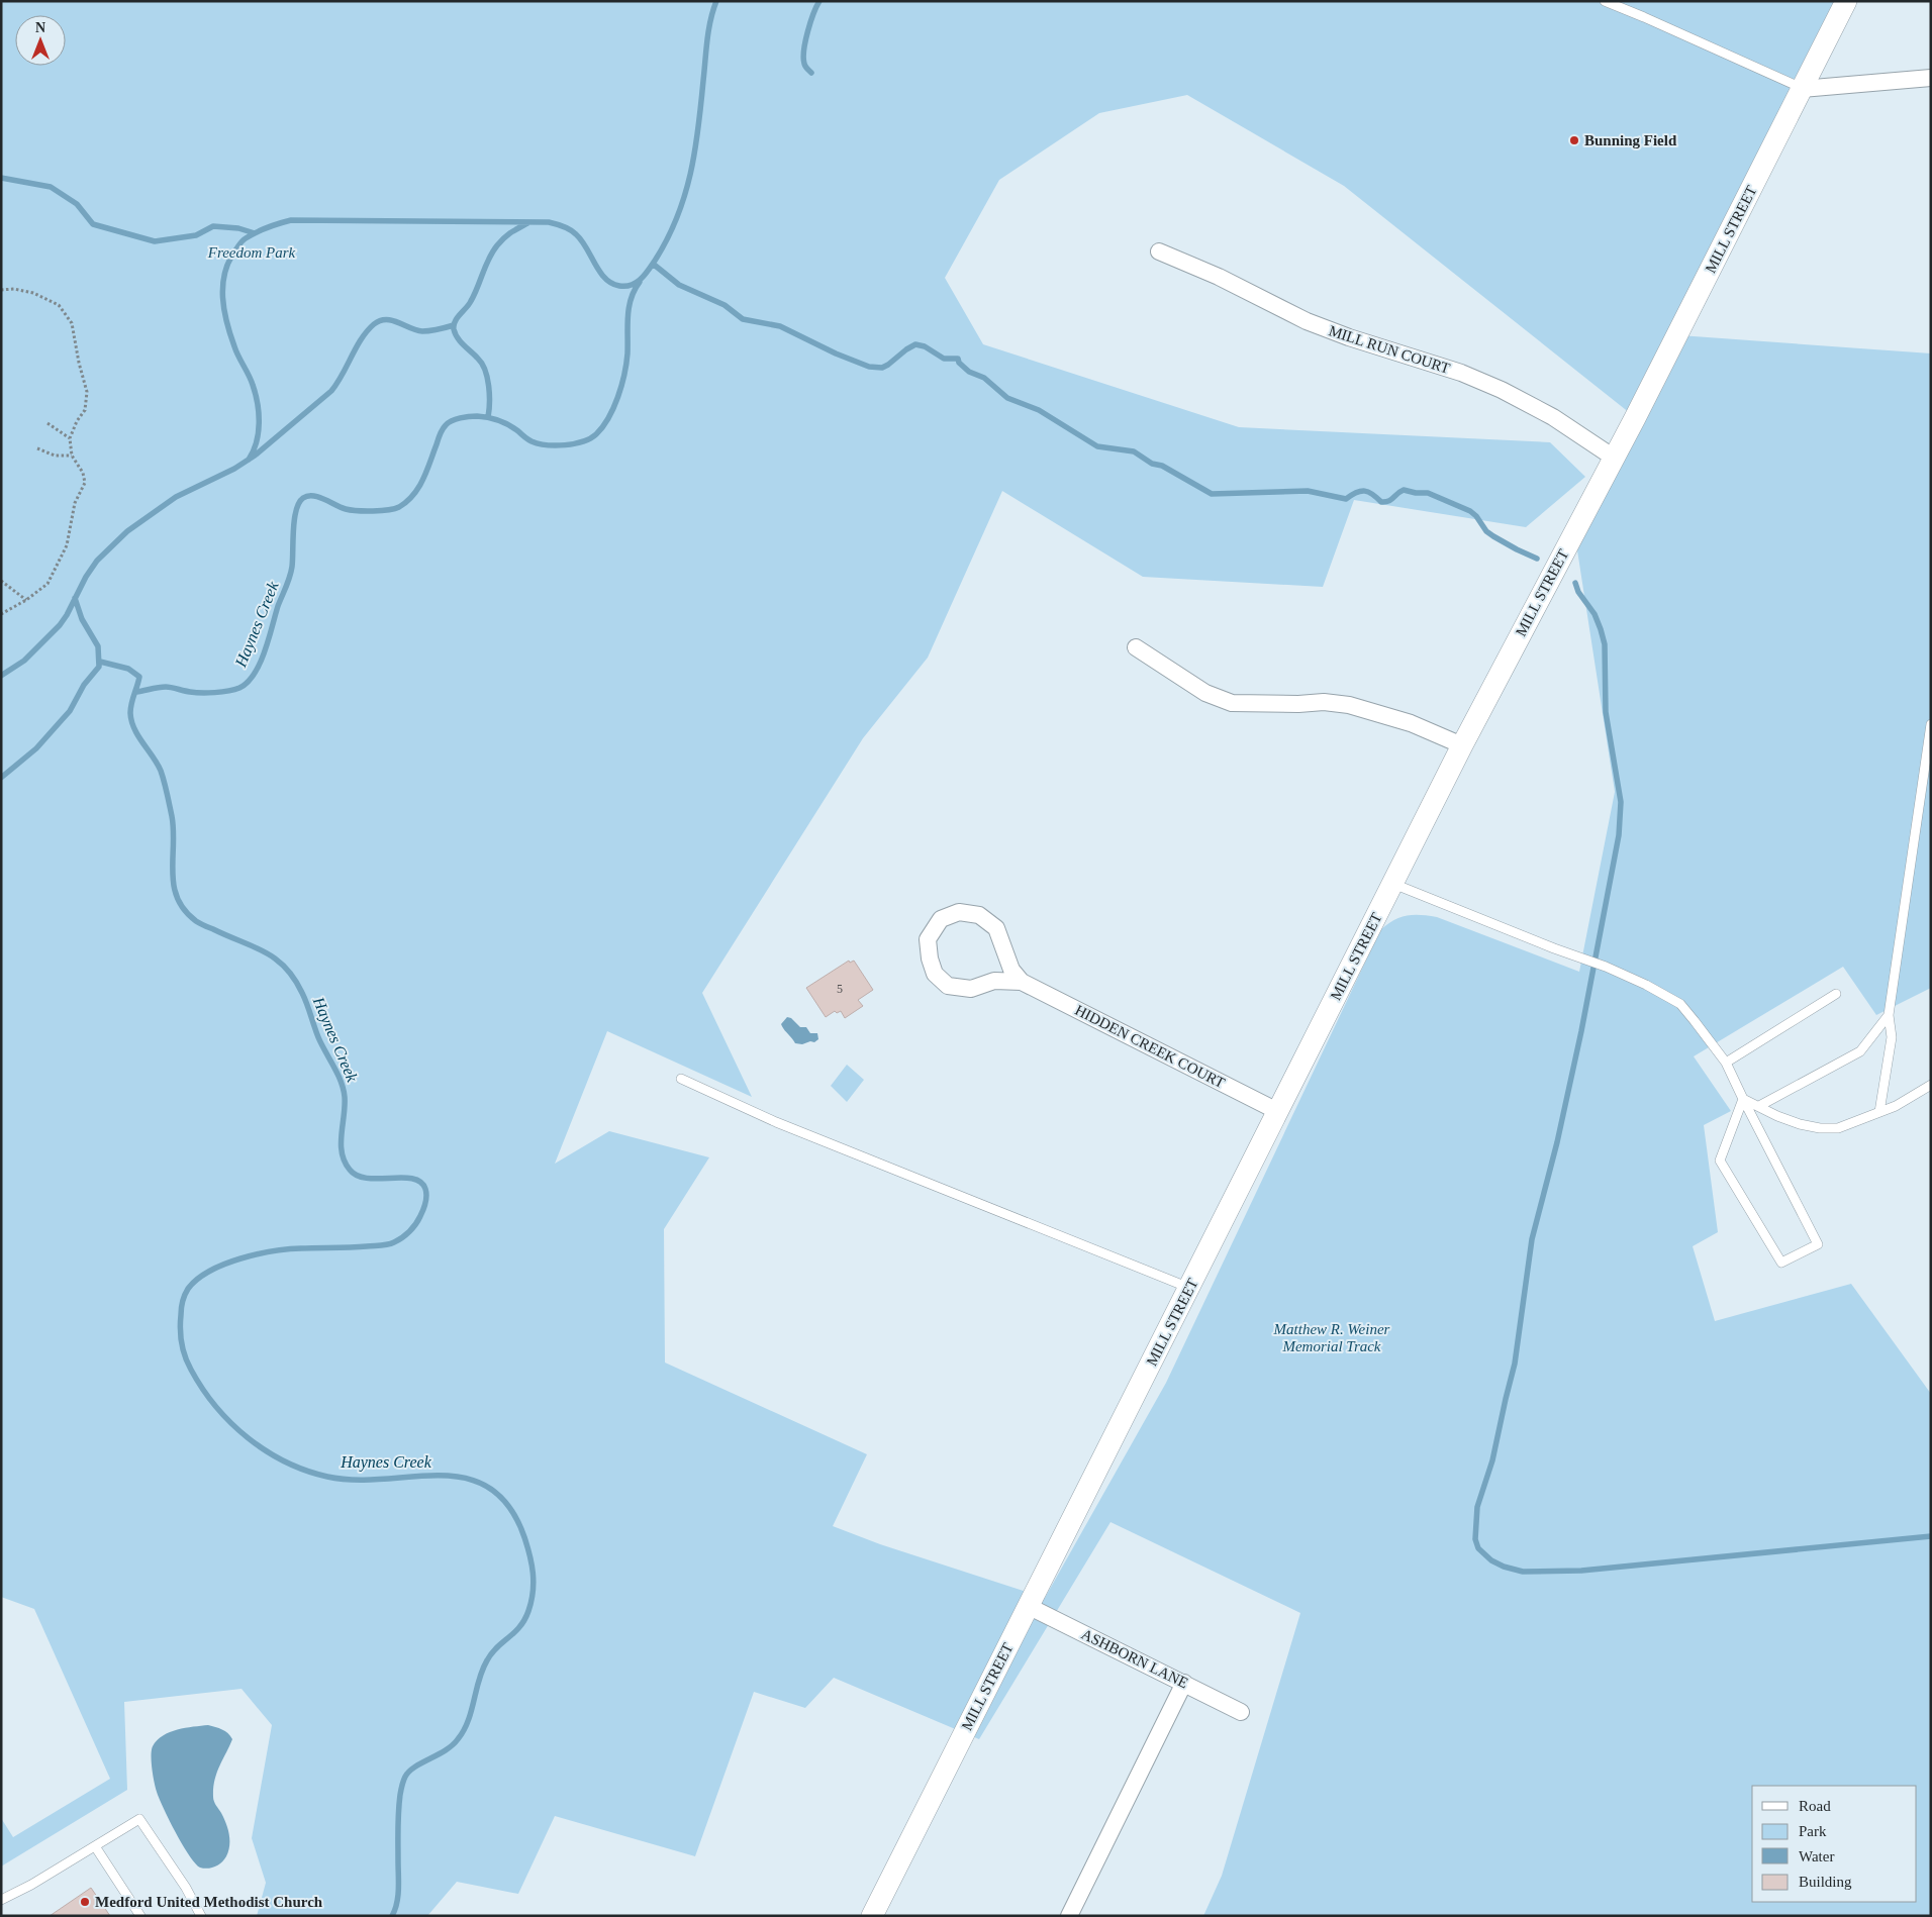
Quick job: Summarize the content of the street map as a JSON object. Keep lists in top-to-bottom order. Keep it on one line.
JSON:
{"streets":{"street":["MILL STREET","MILL RUN COURT","HIDDEN CREEK COURT","ASHBORN LANE"]},"crossings":[["MILL STREET","MILL RUN COURT"],["MILL STREET","HIDDEN CREEK COURT"],["MILL STREET","ASHBORN LANE"]],"water":["Haynes Creek"],"parks":["Freedom Park","Matthew R. Weiner Memorial Track"],"places":["Bunning Field","Medford United Methodist Church"],"house_numbers":["5"],"legend":["Road","Park","Water","Building"],"north":"top"}
